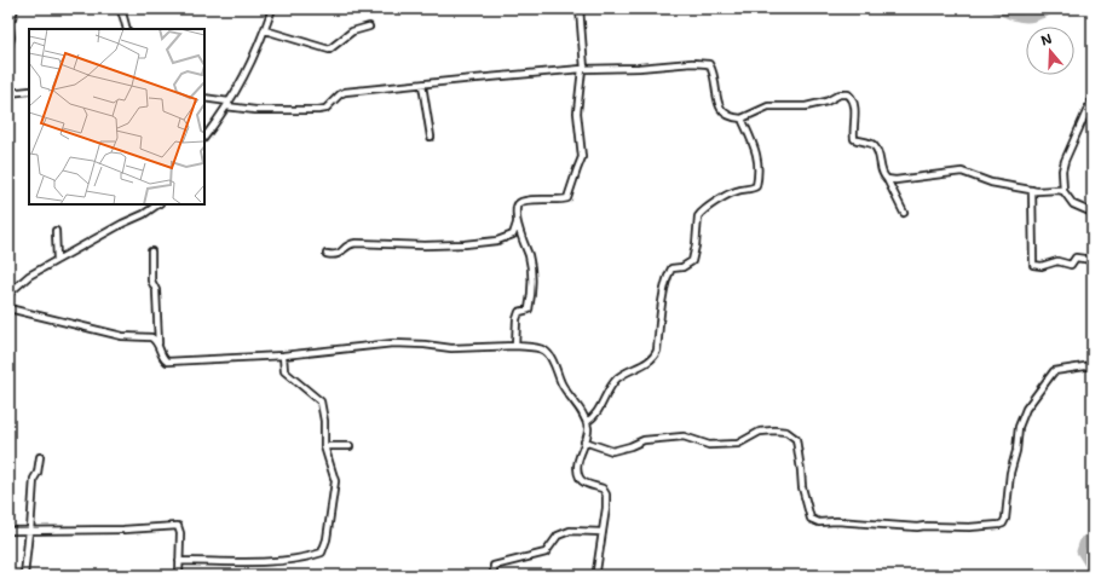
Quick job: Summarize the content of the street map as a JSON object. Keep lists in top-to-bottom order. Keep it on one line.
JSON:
{"north":"top"}
